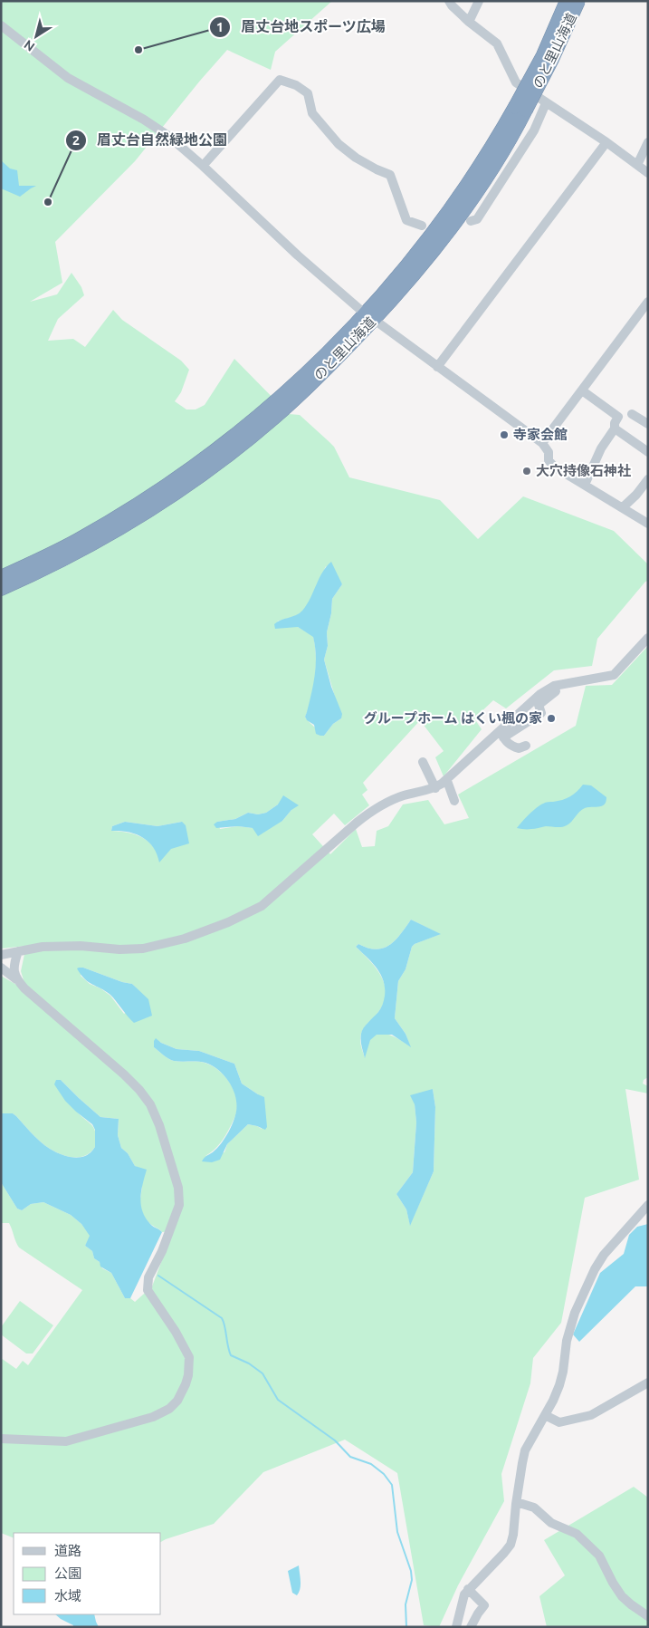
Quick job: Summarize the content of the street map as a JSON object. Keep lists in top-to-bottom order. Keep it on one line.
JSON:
{"streets":{"highway":["のと里山海道"]},"places":["眉丈台地スポーツ広場","眉丈台自然緑地公園","寺家会館","大穴持像石神社","グループホーム はくい楓の家"],"legend":["道路","公園","水域"],"north":"bottom left"}
